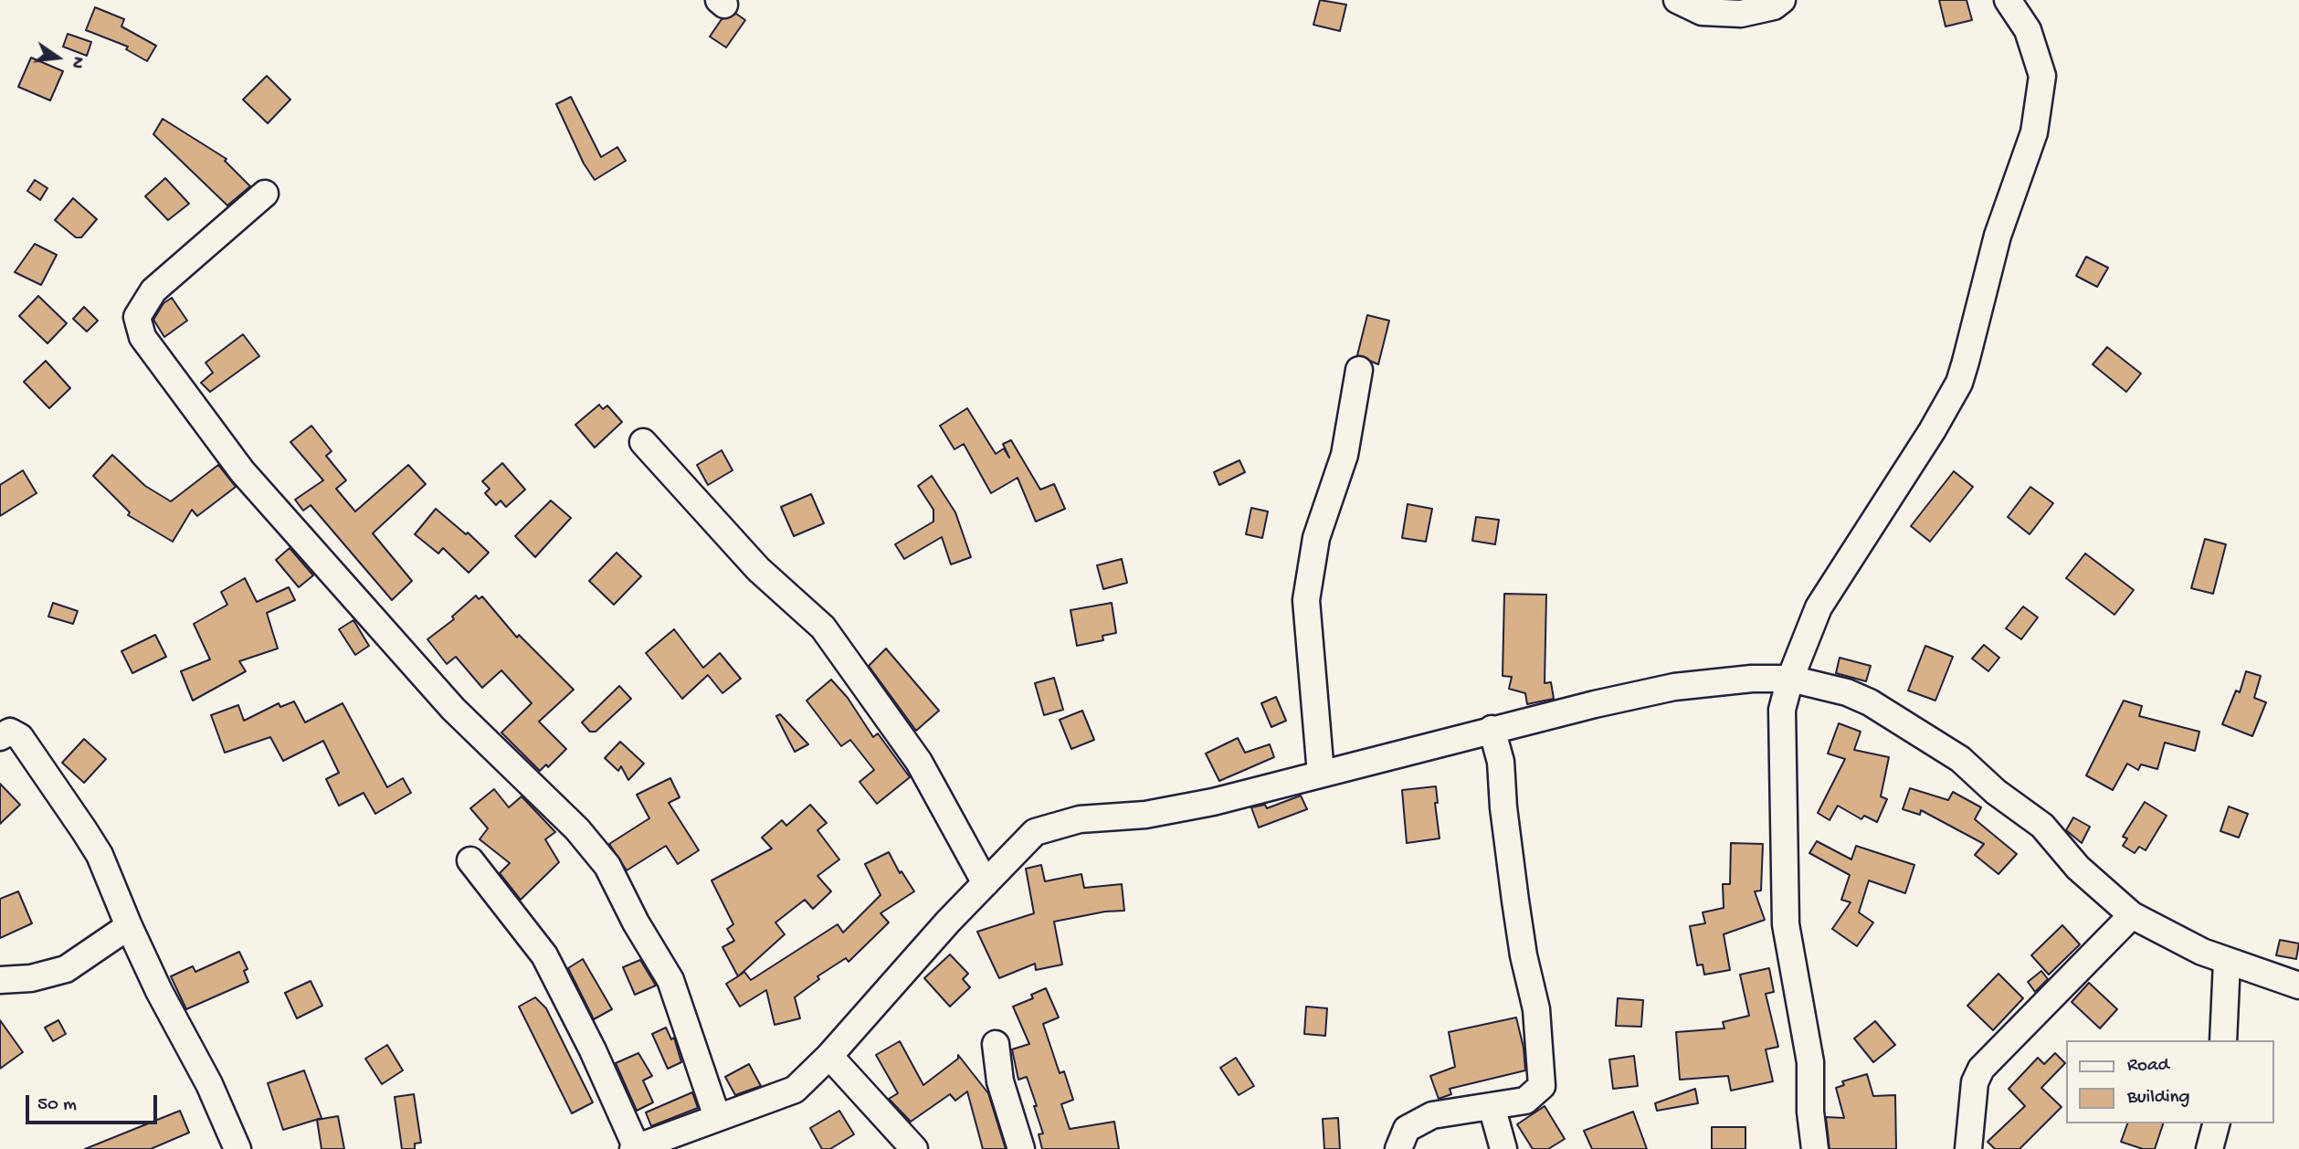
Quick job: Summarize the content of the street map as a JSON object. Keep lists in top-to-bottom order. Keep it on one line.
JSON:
{"legend":["Road","Building"],"scale_bar":"50 m","north":"right"}
